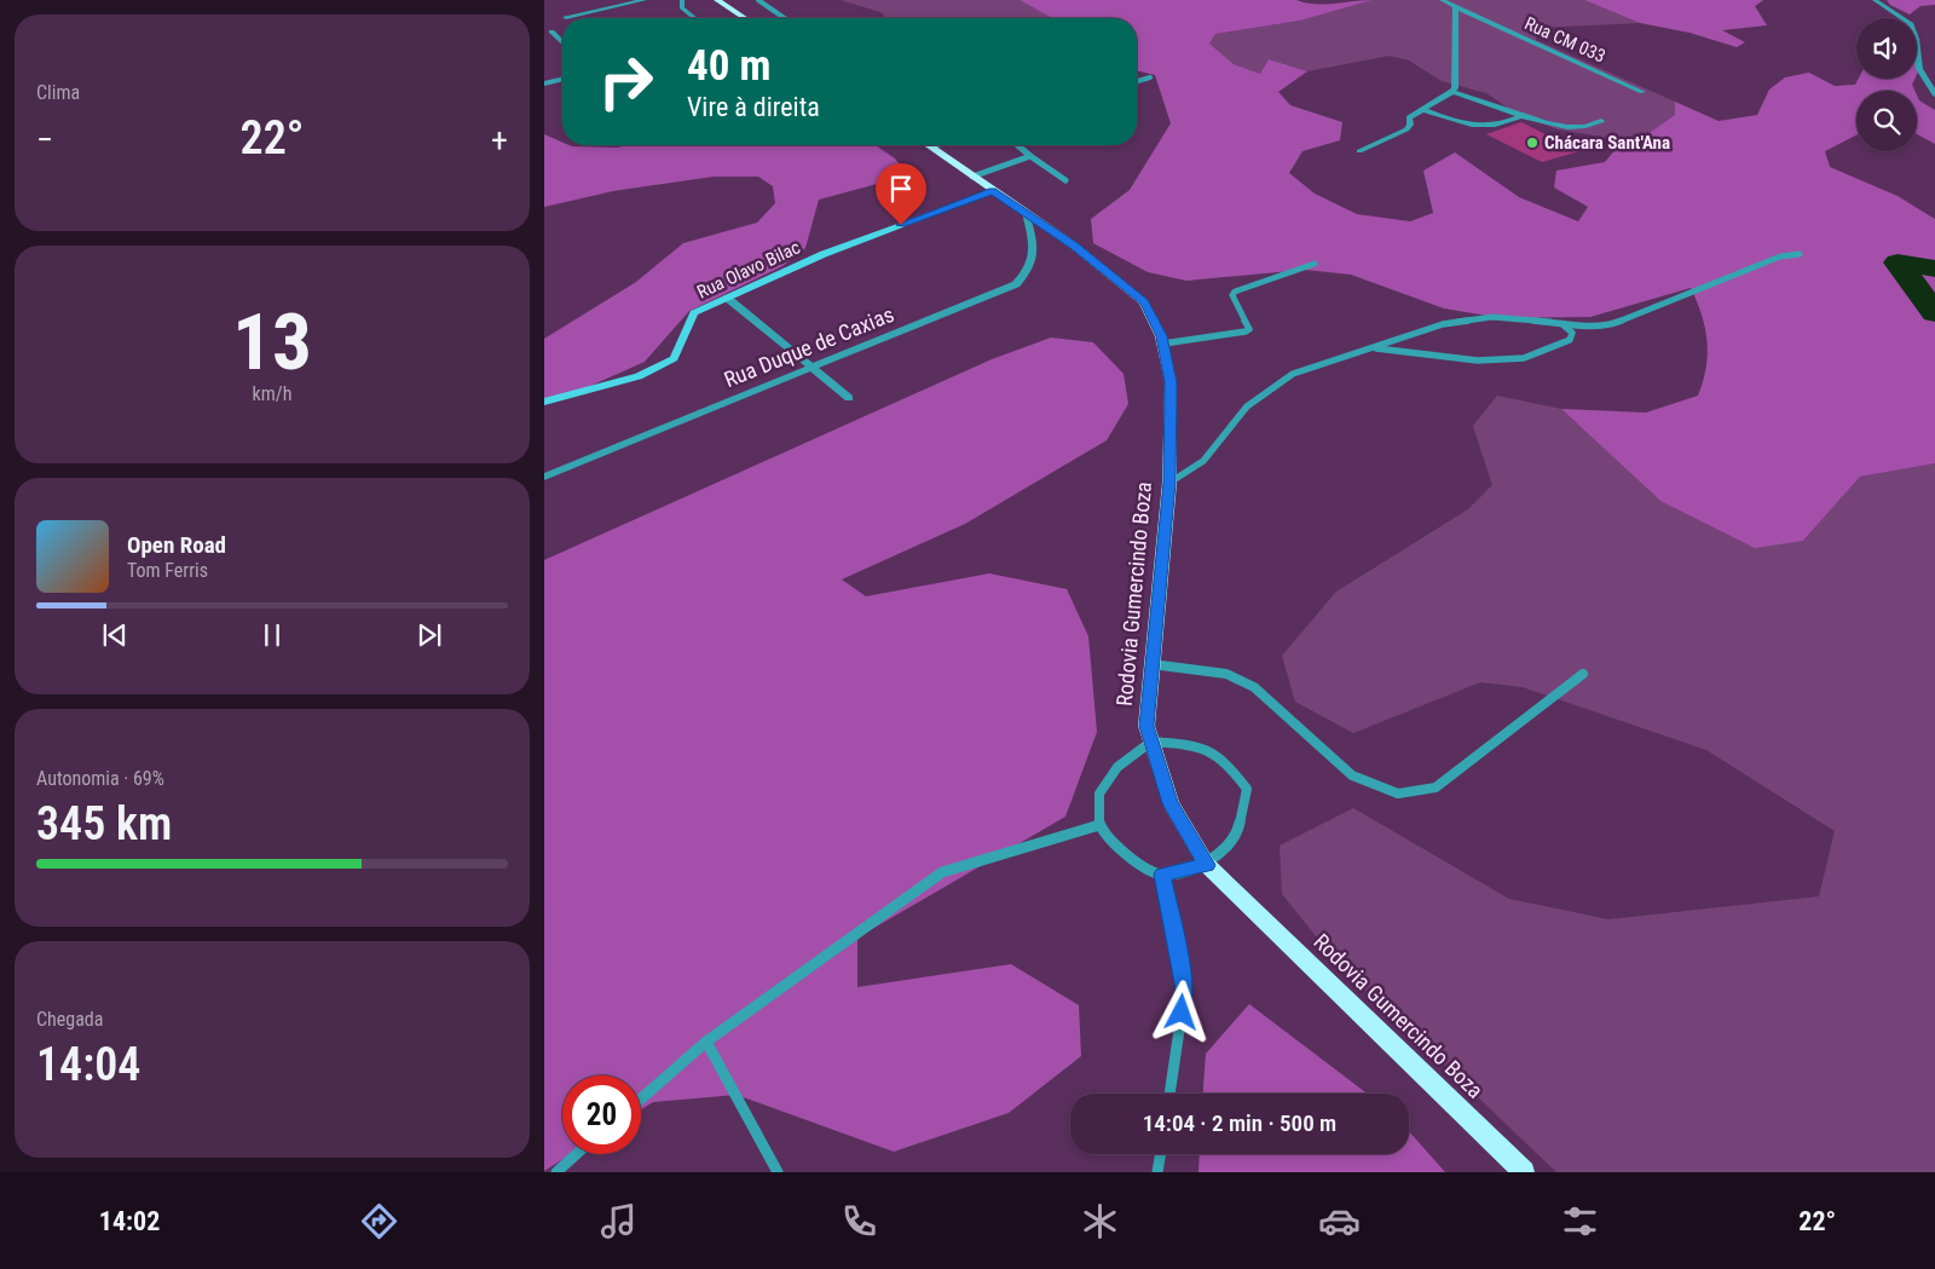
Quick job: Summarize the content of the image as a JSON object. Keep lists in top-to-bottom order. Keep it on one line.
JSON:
{"streets":{"main road":["Rodovia Gumercindo Boza"],"street":["Rua CM 033","Rua Olavo Bilac","Rua Duque de Caxias"]},"crossings":[["Rua Olavo Bilac","Rodovia Gumercindo Boza"],["Rua Duque de Caxias","Rodovia Gumercindo Boza"]],"places":["Chácara Sant'Ana"],"page":{"tile":["Clima",["13","km/h"],["Autonomia · 69%","345 km"],["Chegada","14:04"]],"turn":["40 m","Vire à direita"],"heat":["−","22°","+"],"song":["Open Road","Tom Ferris"],"limit":"20","trip":"14:04 · 2 min · 500 m","tabs":["14:02","22°"]}}
